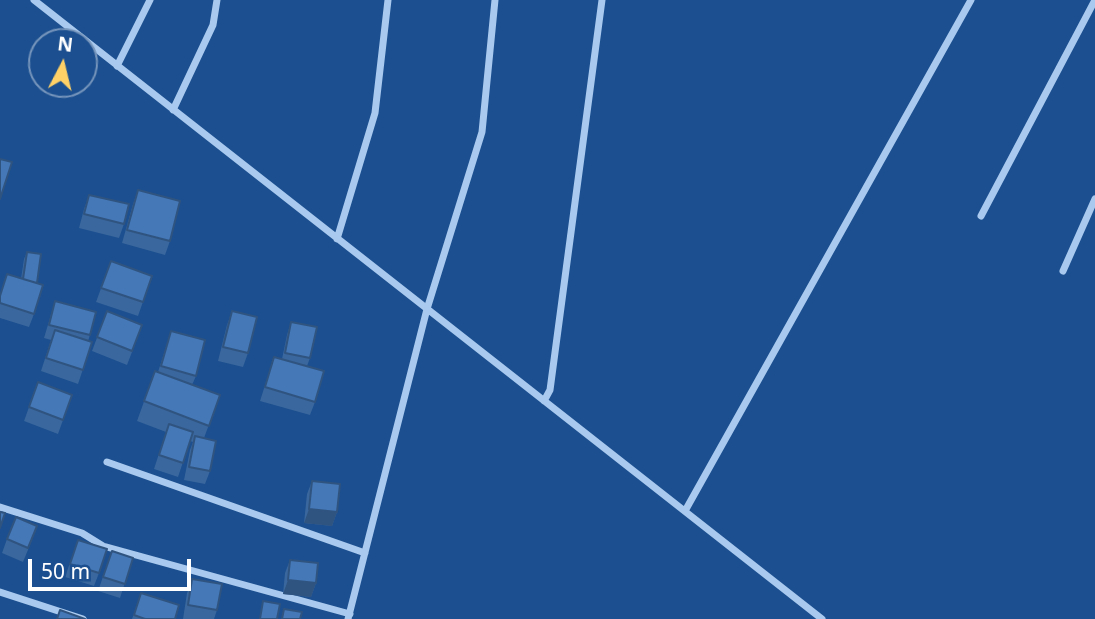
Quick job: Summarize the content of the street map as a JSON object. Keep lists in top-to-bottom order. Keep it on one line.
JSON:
{"scale_bar":"50 m","north":"top"}
